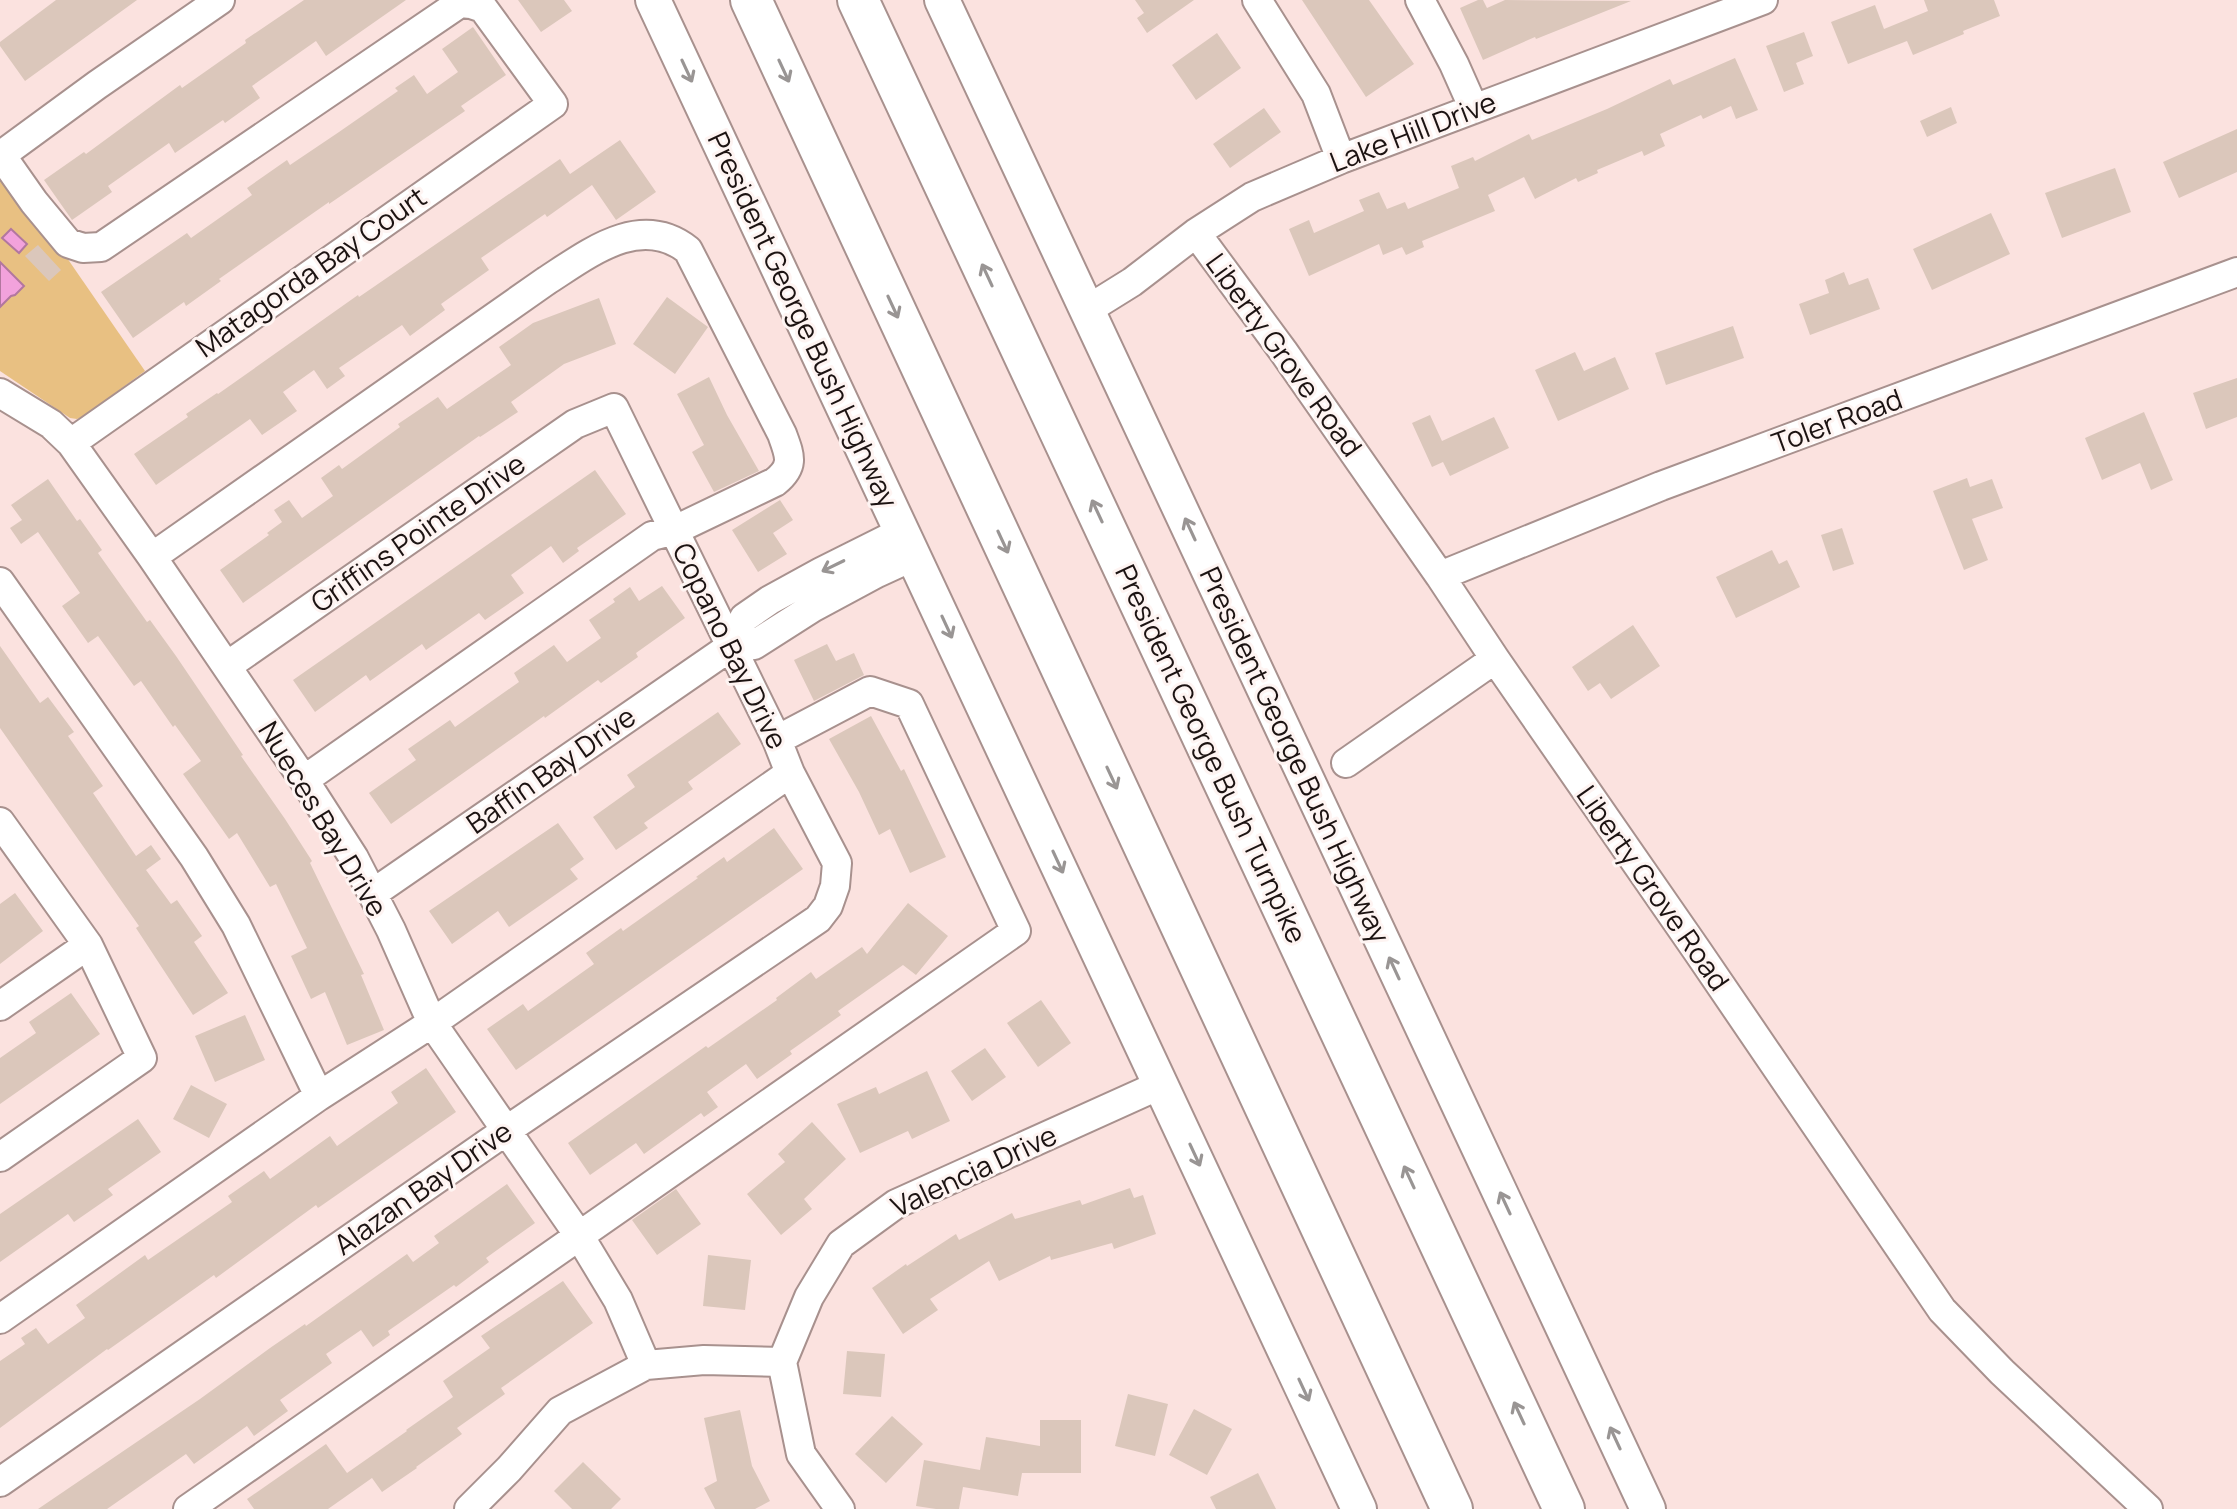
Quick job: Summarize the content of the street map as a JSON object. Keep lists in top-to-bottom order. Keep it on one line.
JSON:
{"streets":{"highway":["President George Bush Turnpike"],"main road":["President George Bush Highway"],"street":["Lake Hill Drive","Matagorda Bay Court","Liberty Grove Road","Toler Road","Griffins Pointe Drive","Copano Bay Drive","Baffin Bay Drive","Nueces Bay Drive","Valencia Drive","Alazan Bay Drive"]},"crossings":[["Lake Hill Drive","President George Bush Highway"],["Lake Hill Drive","Liberty Grove Road"],["Matagorda Bay Court","Nueces Bay Drive"],["President George Bush Highway","Baffin Bay Drive"],["President George Bush Highway","Valencia Drive"],["Liberty Grove Road","Toler Road"],["Griffins Pointe Drive","Copano Bay Drive"],["Griffins Pointe Drive","Nueces Bay Drive"],["Copano Bay Drive","Baffin Bay Drive"],["Copano Bay Drive","Alazan Bay Drive"],["Baffin Bay Drive","Nueces Bay Drive"],["Nueces Bay Drive","Alazan Bay Drive"]]}
